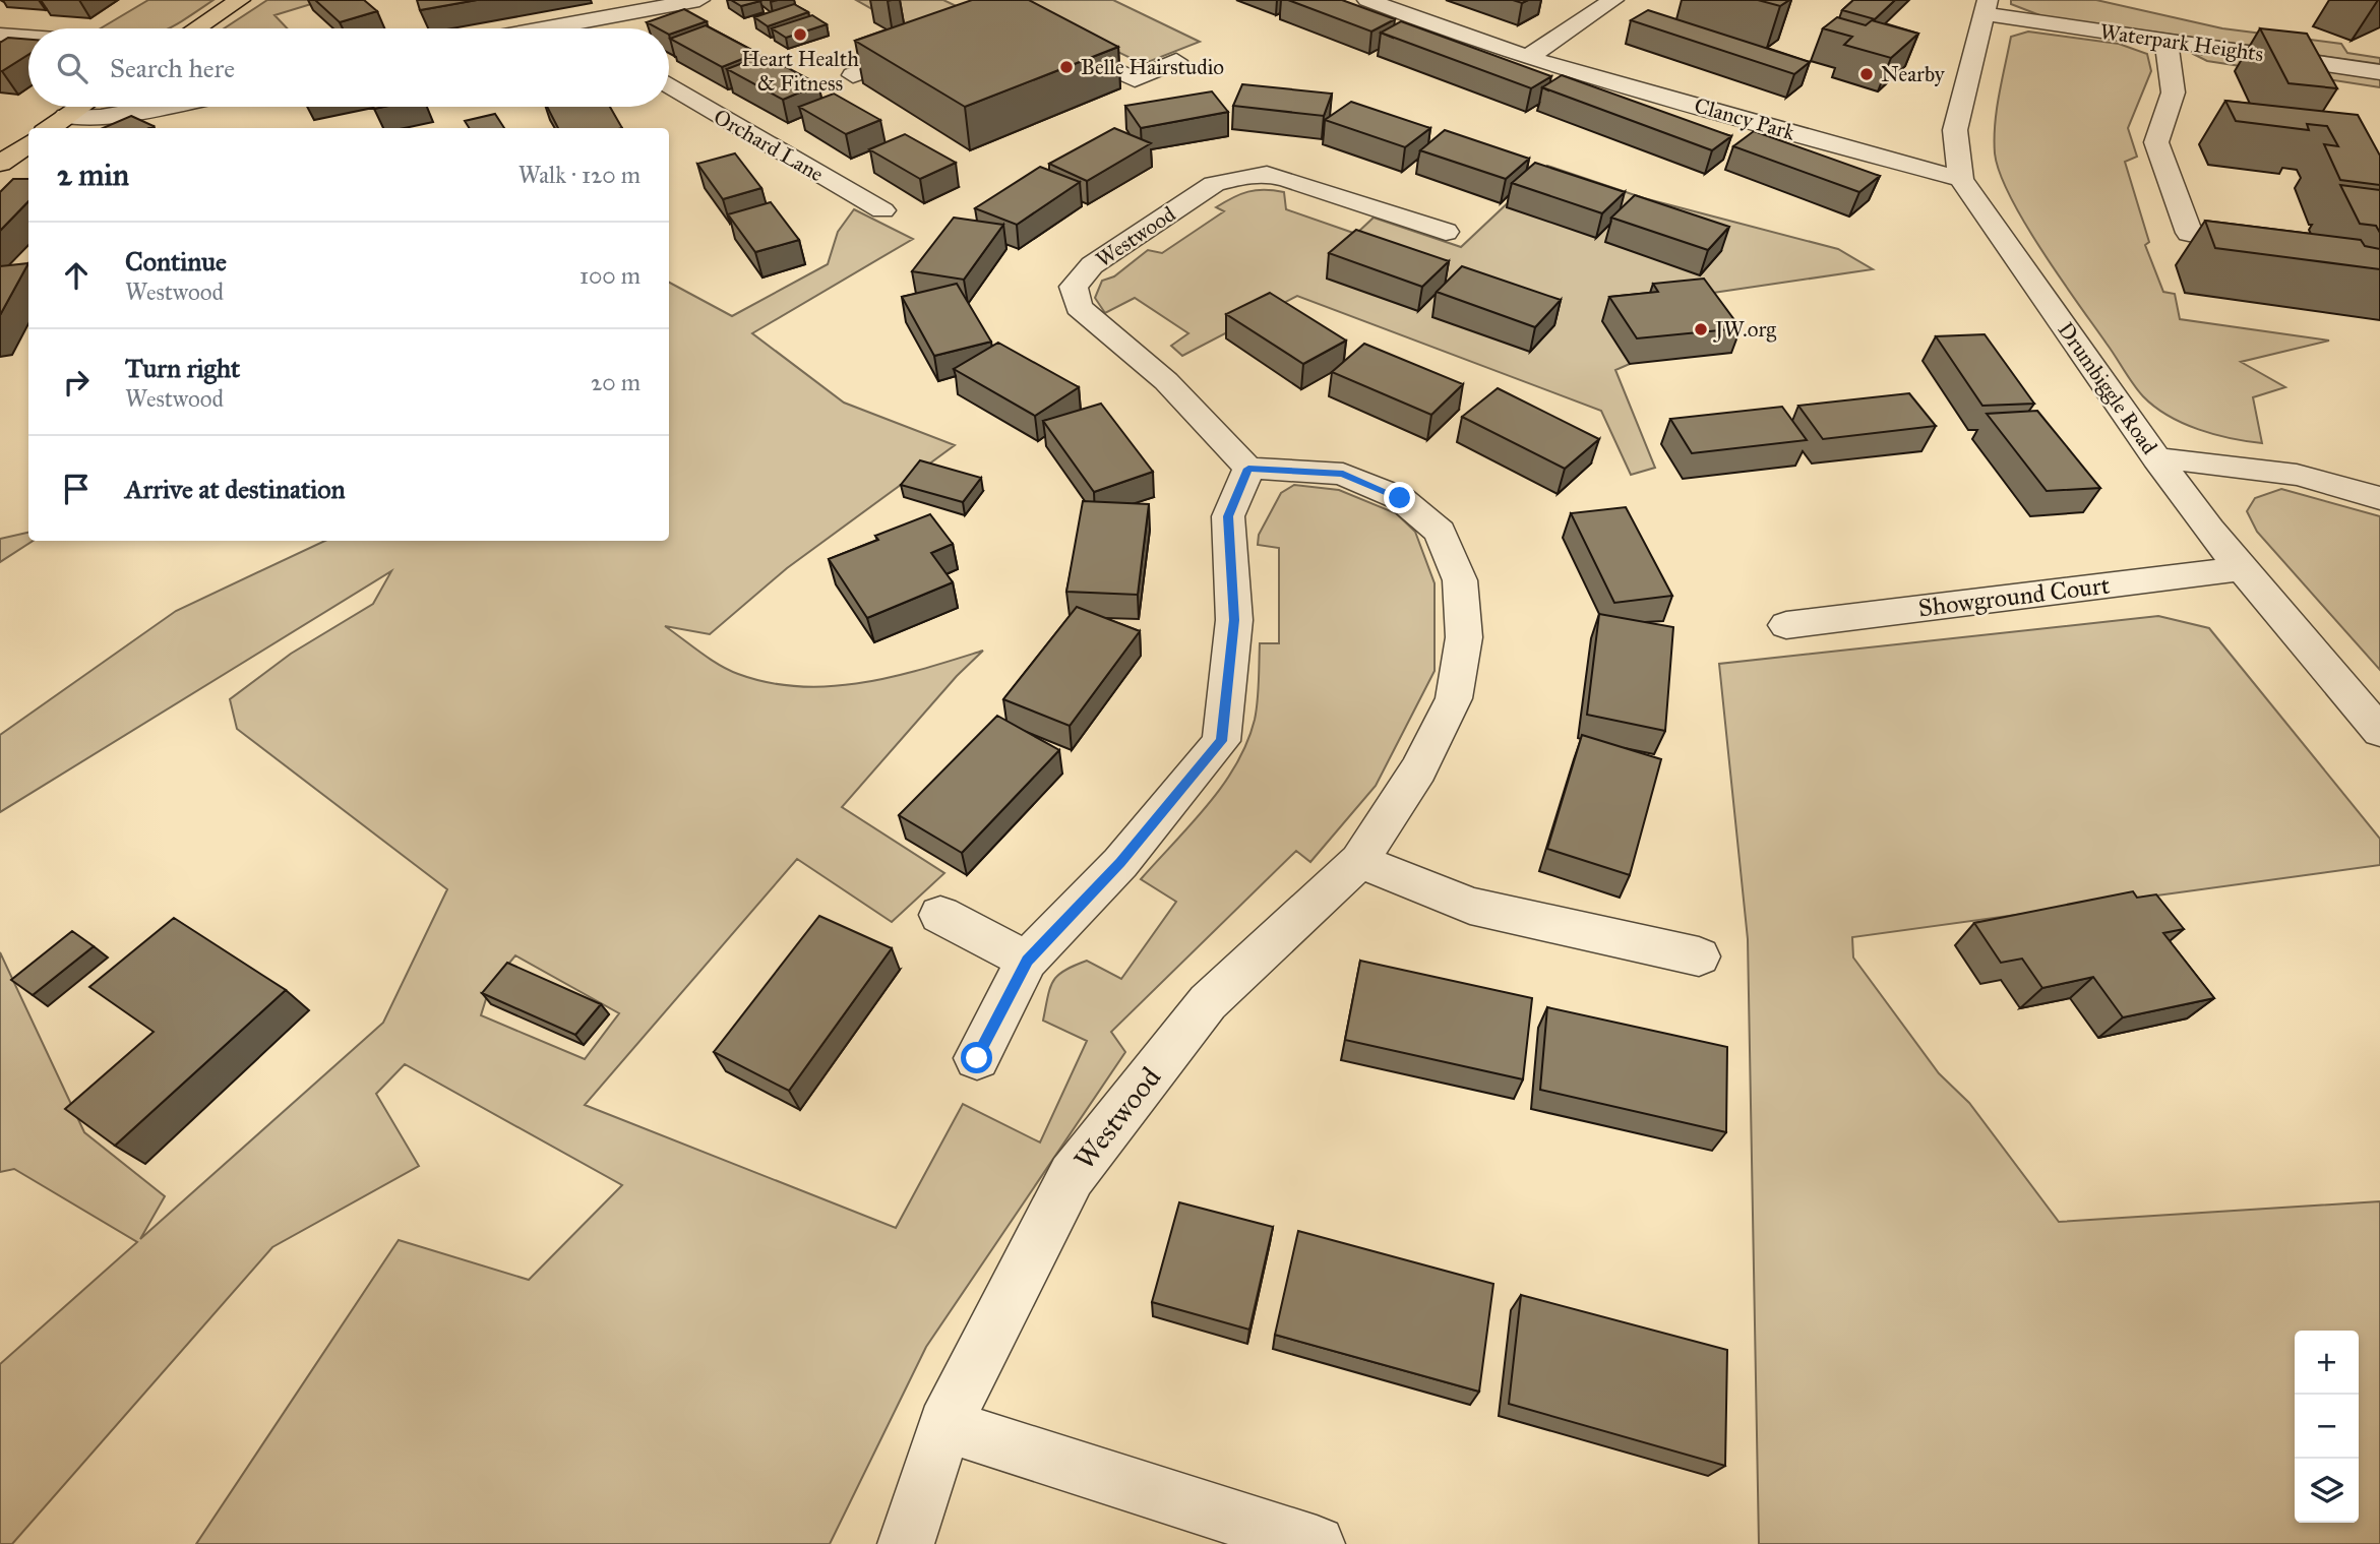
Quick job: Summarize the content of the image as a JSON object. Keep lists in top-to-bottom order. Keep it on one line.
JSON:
{"streets":{"street":["Waterpark Heights","Clancy Park","Orchard Lane","Westwood","Drumbiggle Road","Showground Court"]},"crossings":[["Waterpark Heights","Drumbiggle Road"],["Clancy Park","Drumbiggle Road"],["Drumbiggle Road","Showground Court"]],"places":["Heart Health & Fitness","Belle Hairstudio","Nearby","JW.org"],"page":{"search":"Search here","heading":["2 min","Walk · 120 m"],"list":[["Continue","Westwood","100 m"],["Turn right","Westwood","20 m"],"Arrive at destination"],"map_buttons":["+","−"]}}
